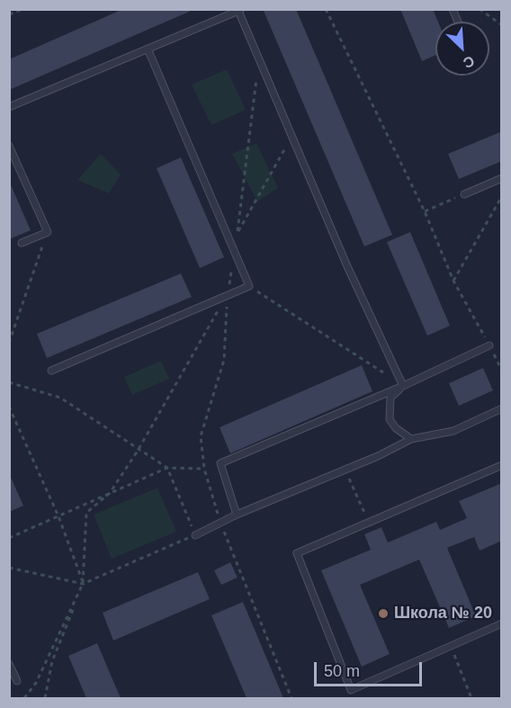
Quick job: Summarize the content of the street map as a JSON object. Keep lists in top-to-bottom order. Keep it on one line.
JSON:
{"places":["Школа № 20"],"scale_bar":"50 m","north":"bottom right"}
